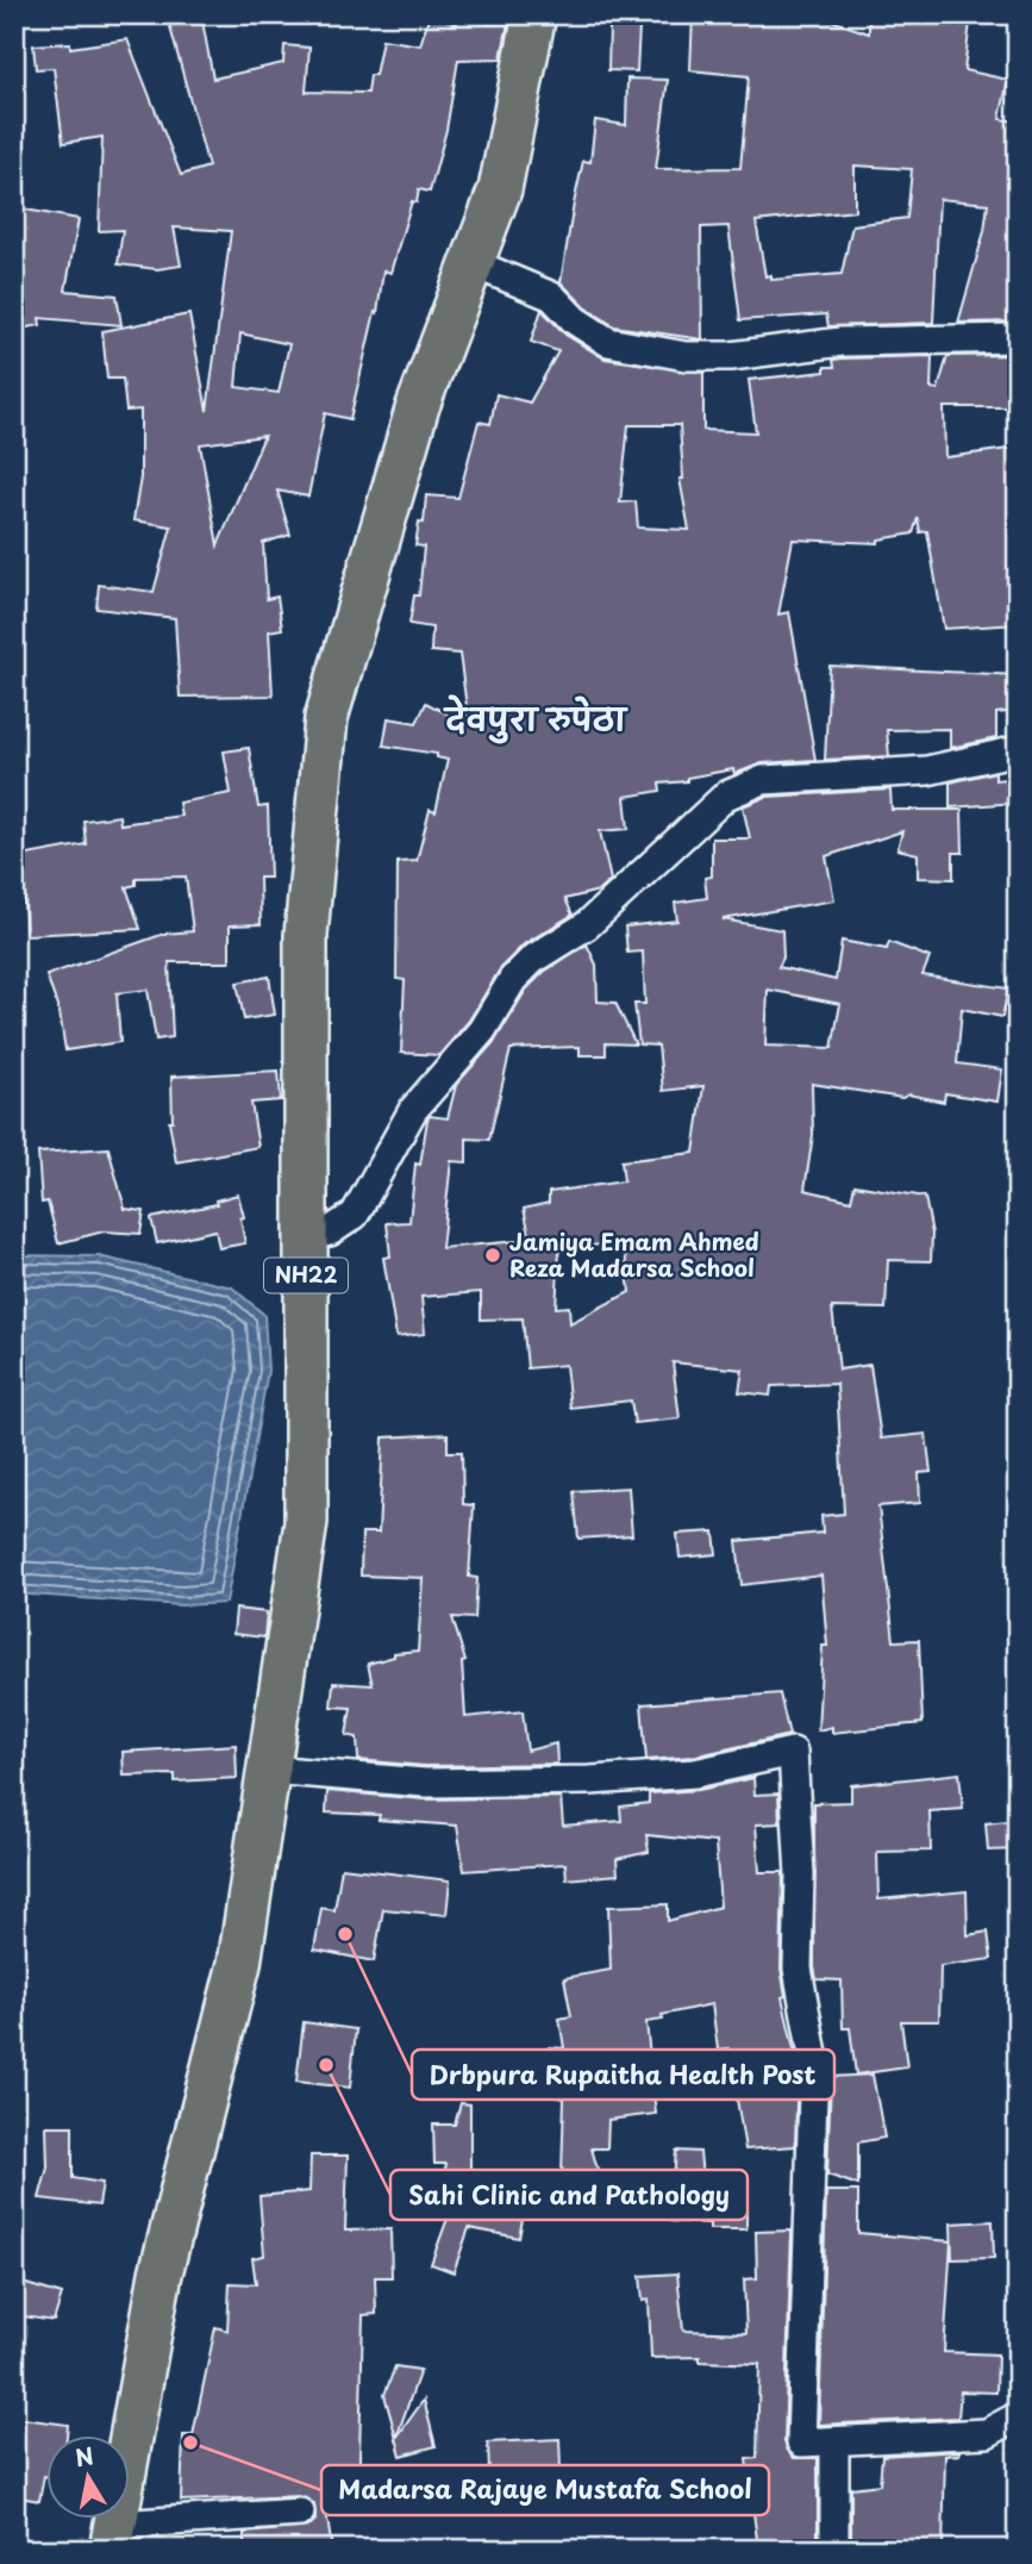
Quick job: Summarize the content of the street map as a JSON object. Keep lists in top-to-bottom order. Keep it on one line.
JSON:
{"streets":{"main road":["NH22"]},"districts":["देवपुरा रुपेठा"],"places":["Jamiya Emam Ahmed Reza Madarsa School","Drbpura Rupaitha Health Post","Sahi Clinic and Pathology","Madarsa Rajaye Mustafa School"],"north":"top"}
